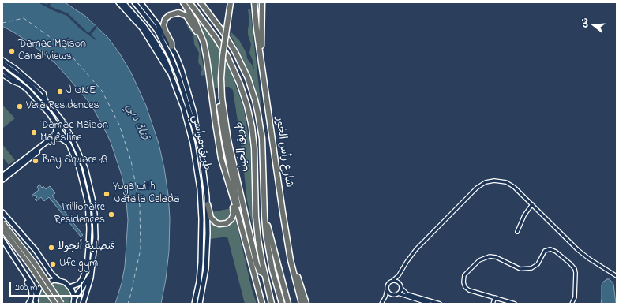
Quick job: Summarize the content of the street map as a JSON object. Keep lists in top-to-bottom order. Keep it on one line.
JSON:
{"streets":{"highway":["طريق الخيل","شارع رأس الخور"],"street":["طريق مراسي"]},"water":["قناة دبي"],"places":["Damac Maison Canal Views","J ONE","Vera Residences","Damac Maison Majestine","Bay Square 13","Yoga with Natalia Celada","Trillionaire Residences","قنصلية أنجولا","Ufc gym"],"scale_bar":"200 m","north":"left"}
